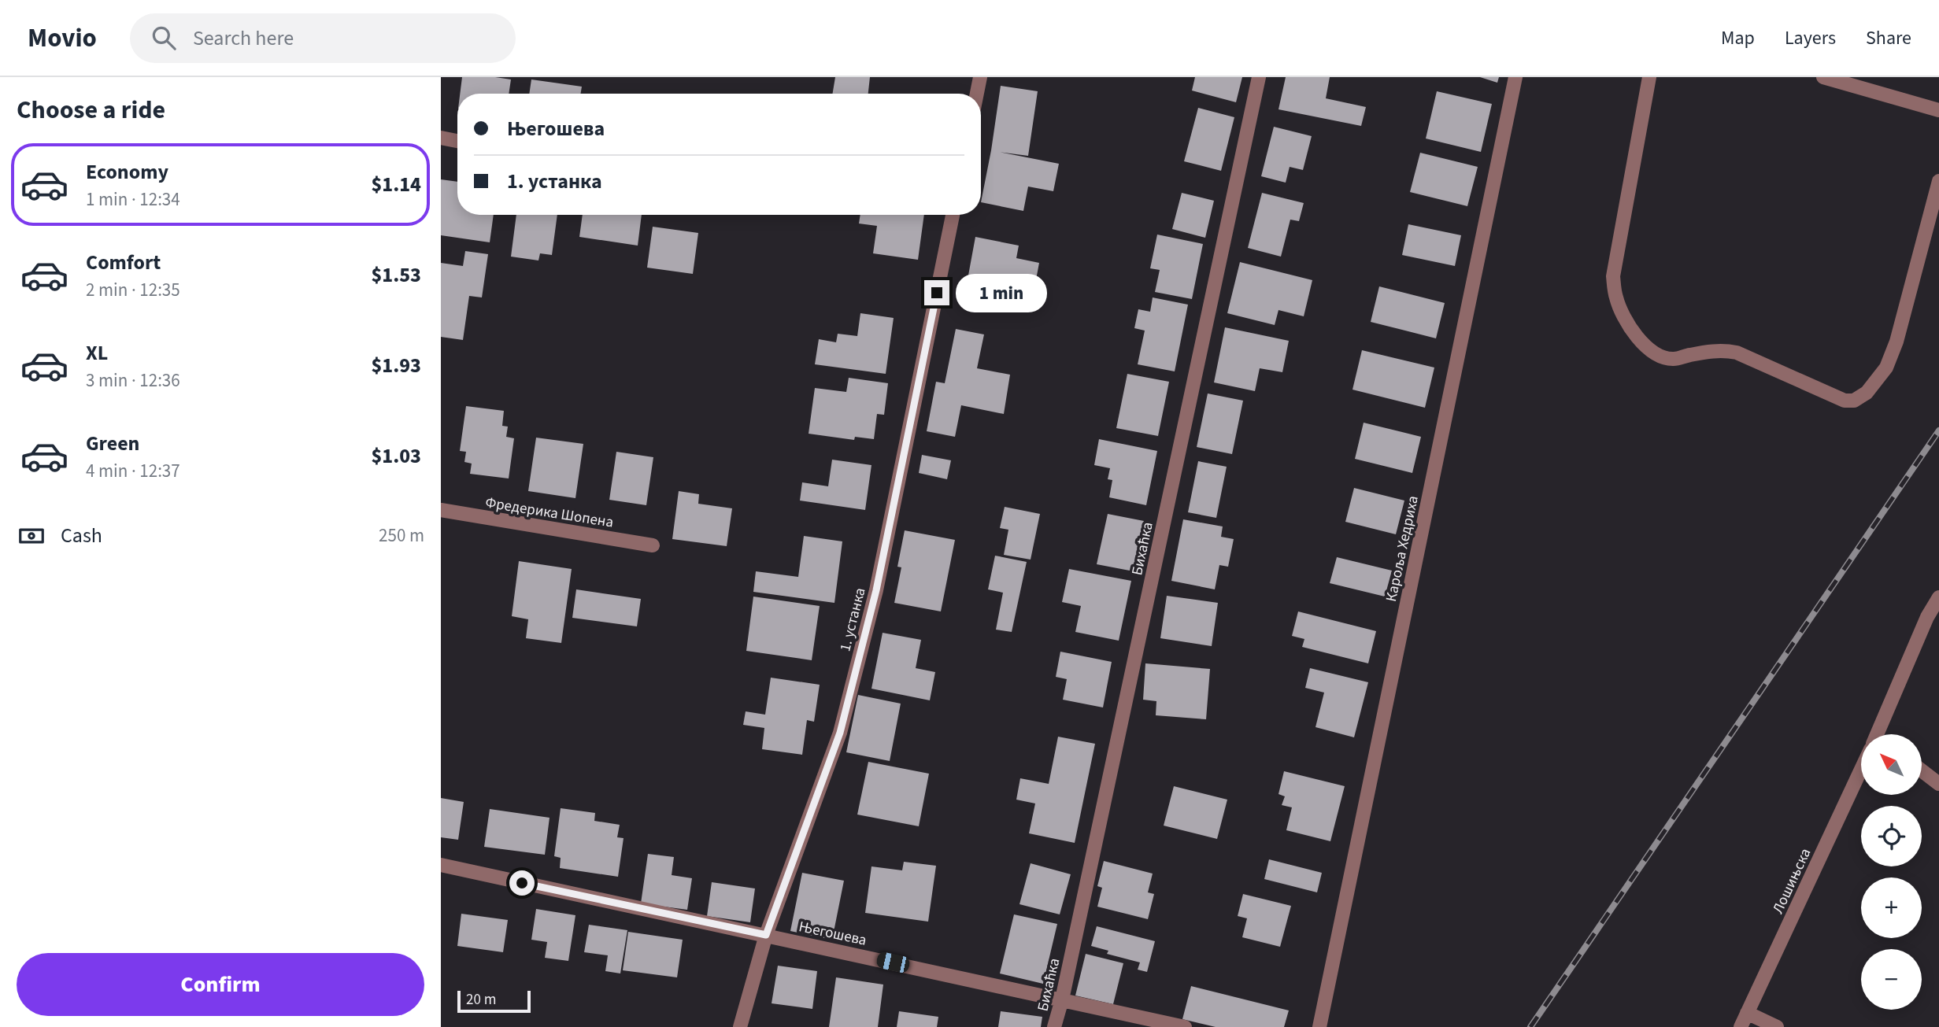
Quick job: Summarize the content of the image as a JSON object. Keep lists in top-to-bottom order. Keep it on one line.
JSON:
{"streets":{"street":["Фредерика Шопена","Бихаћка","Кароља Хедриха","1. устанка","Лошињска","Његошева"]},"crossings":[["Бихаћка","Његошева"],["1. устанка","Његошева"]],"scale_bar":"20 m","north":"top left","page":{"header":"Movio","search":"Search here","nav":["Map","Layers","Share"],"heading":"Choose a ride","banner":["Његошева","1. устанка"],"list":[{"name":"Economy","note":"1 min · 12:34","value":"$1.14"},{"name":"Comfort","note":"2 min · 12:35","value":"$1.53"},{"name":"XL","note":"3 min · 12:36","value":"$1.93"},{"name":"Green","note":"4 min · 12:37","value":"$1.03"}],"bubble":"1 min","pay":["Cash","250 m"],"map_buttons":["+","−"],"buttons":"Confirm","scale":"20 m"}}
